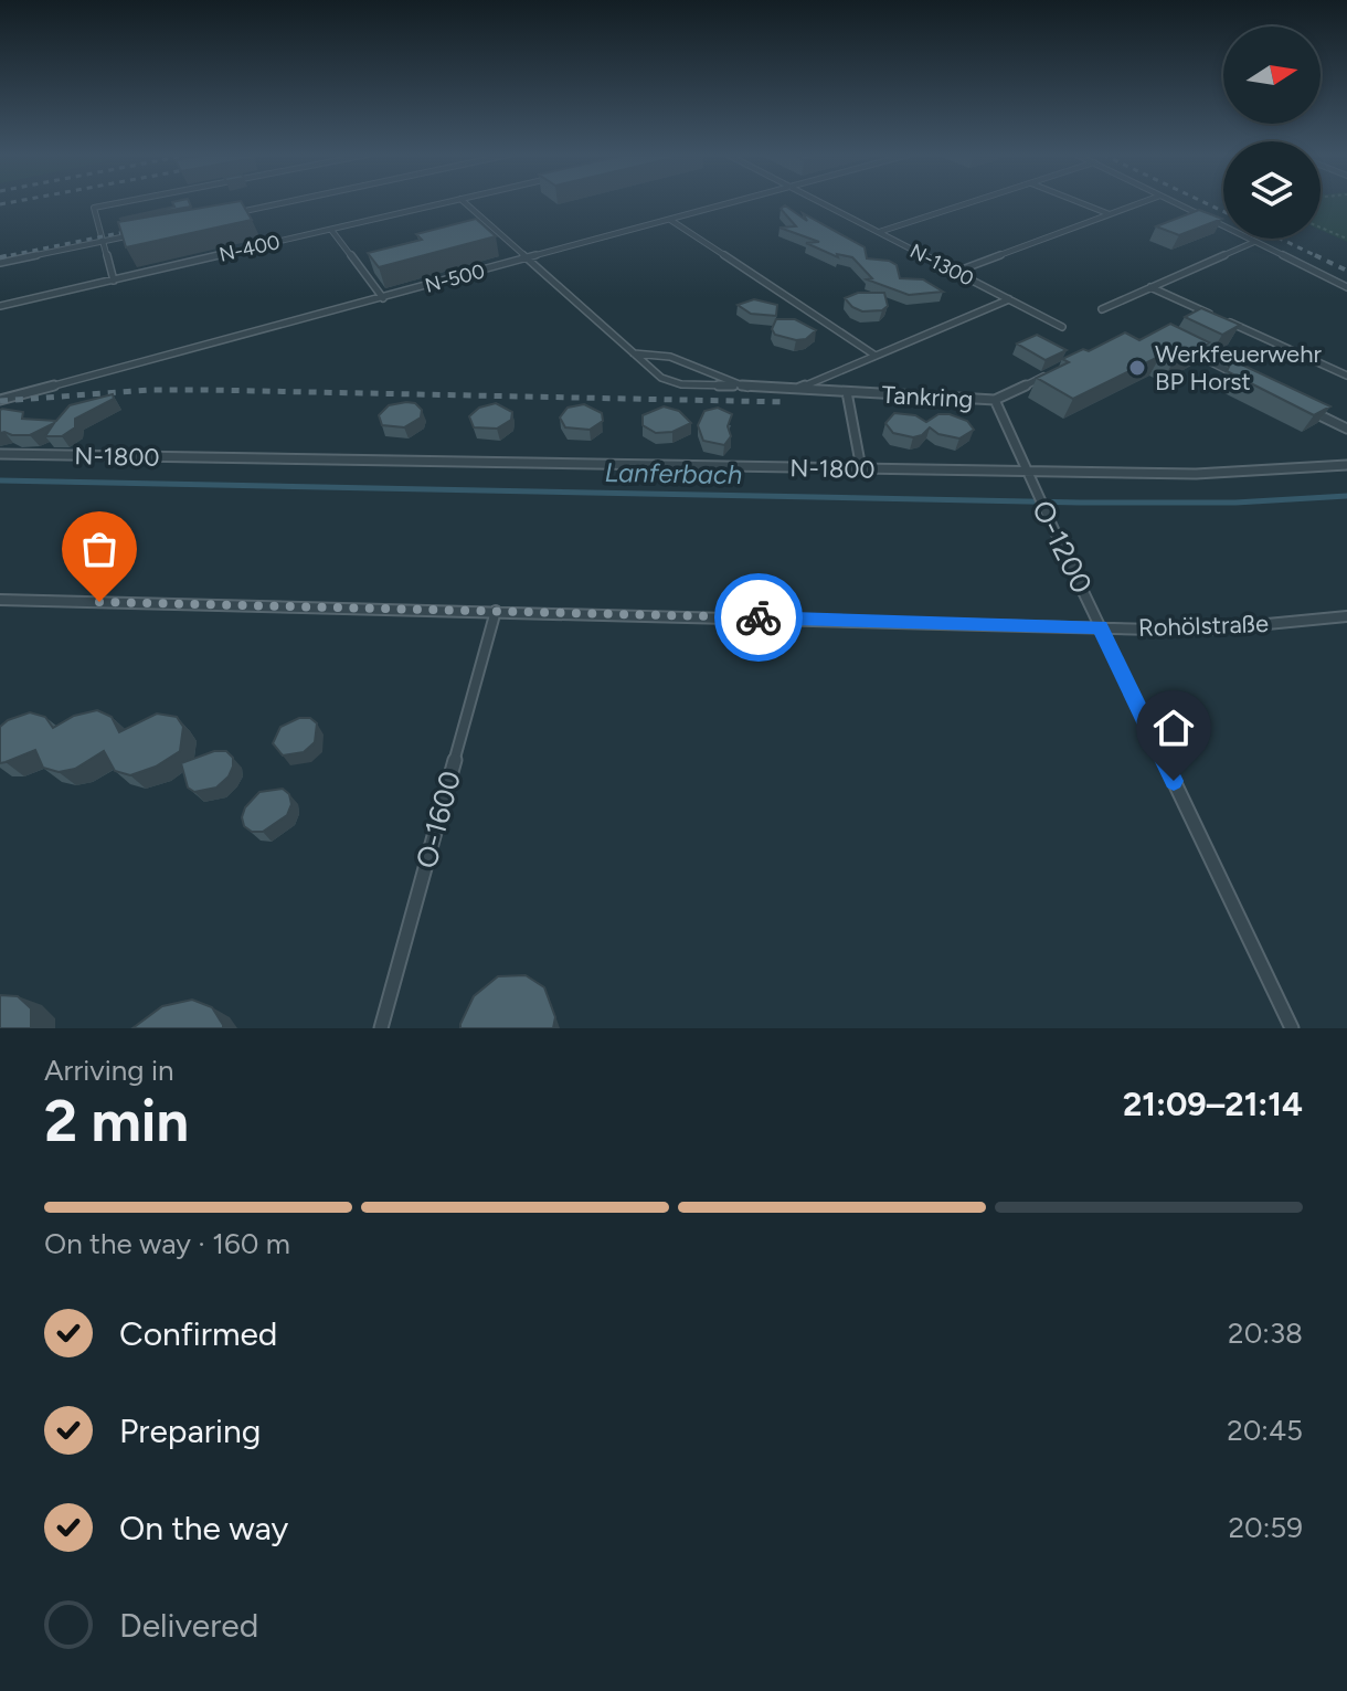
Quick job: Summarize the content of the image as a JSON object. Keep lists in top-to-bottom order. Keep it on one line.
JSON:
{"streets":{"lane":["N-400","N-1300","N-500","Tankring","N-1800","O-1200","Rohölstraße","O-1600"]},"crossings":[["N-500","Tankring"],["Tankring","O-1200"],["N-1800","O-1200"],["O-1200","Rohölstraße"],["Rohölstraße","O-1600"]],"water":["Lanferbach"],"places":["Werkfeuerwehr BP Horst"],"north":"right","page":{"heading":["2 min","Arriving in","21:09–21:14"],"bar":"On the way · 160 m","list":[["Confirmed","20:38"],["Preparing","20:45"],["On the way","20:59"],"Delivered"]}}
